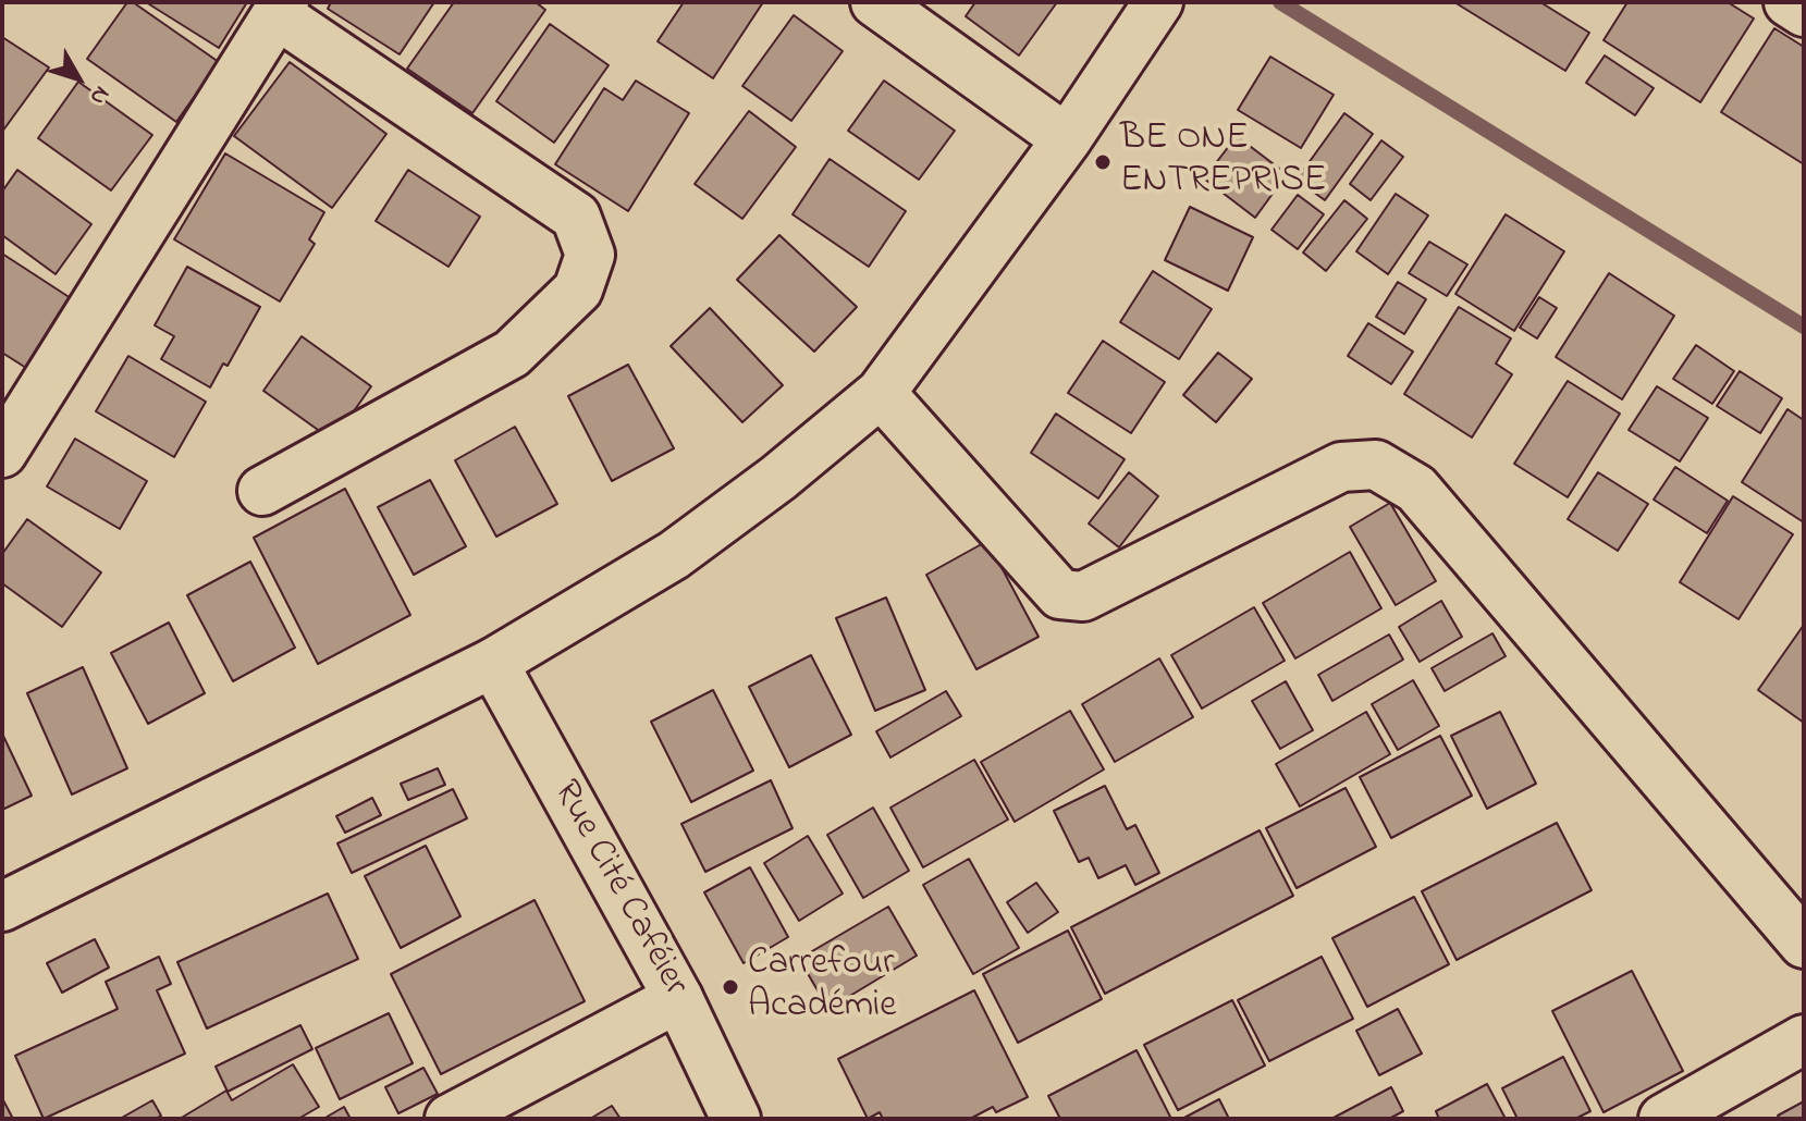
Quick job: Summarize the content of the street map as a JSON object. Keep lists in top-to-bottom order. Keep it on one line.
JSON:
{"streets":{"street":["Rue Cité Caféier"]},"places":["BE ONE ENTREPRISE","Carrefour Académie"],"north":"bottom right"}
